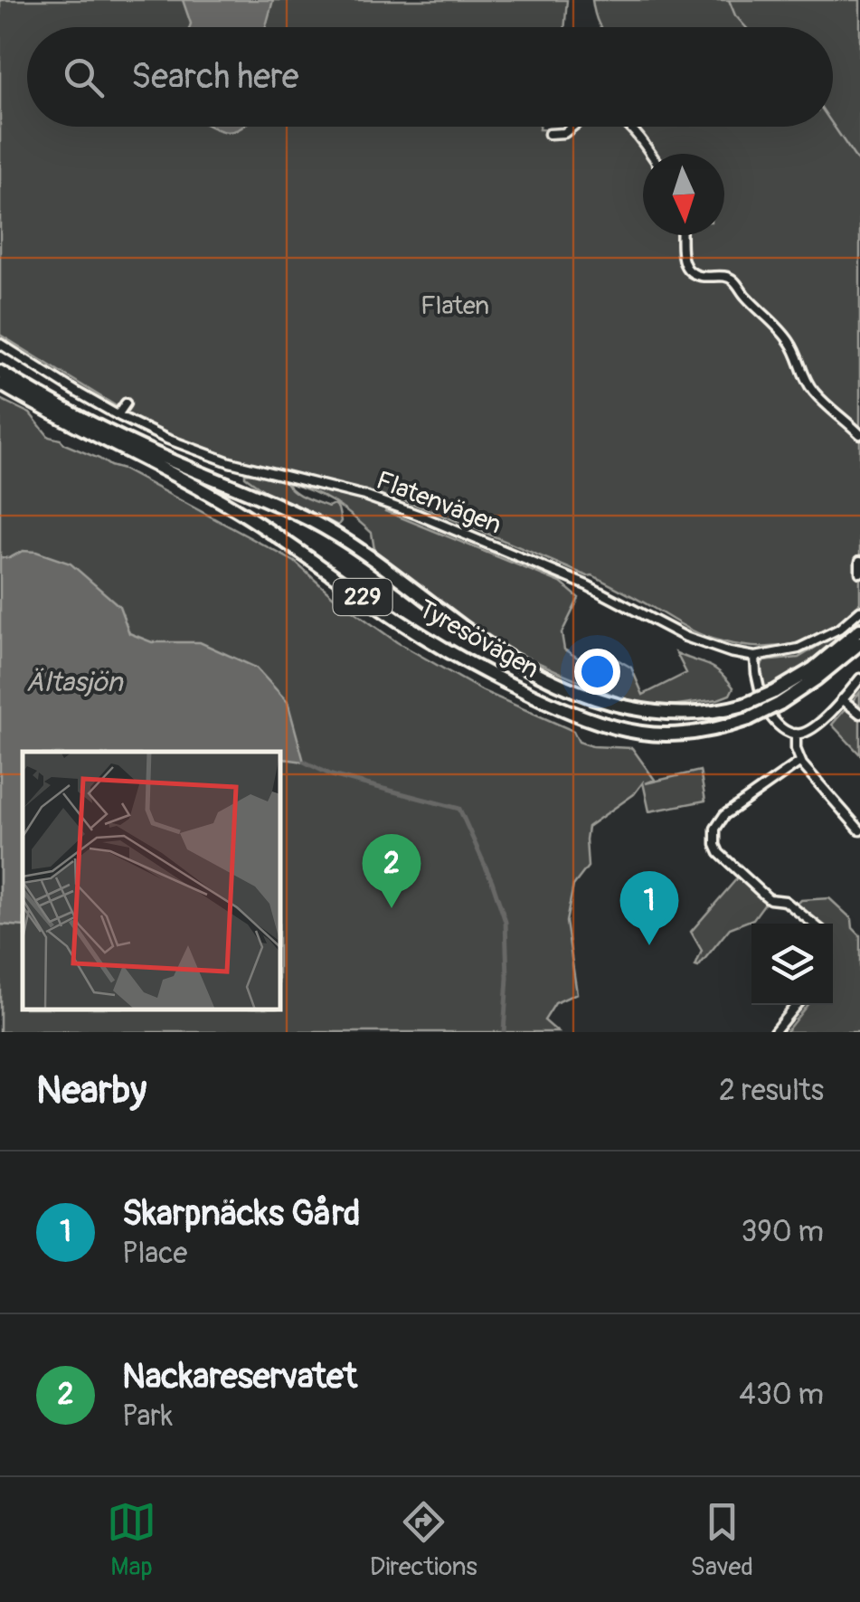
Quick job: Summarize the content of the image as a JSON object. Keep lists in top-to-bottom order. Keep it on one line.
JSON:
{"streets":{"highway":["229","Tyresövägen"],"street":["Flatenvägen"]},"water":["Ältasjön"],"parks":["Flaten"],"north":"bottom","page":{"search":"Search here","pins":["2","1"],"heading":["Nearby","2 results"],"list":[{"mark":"1","name":"Skarpnäcks Gård","note":"Place","value":"390 m"},{"mark":"2","name":"Nackareservatet","note":"Park","value":"430 m"}],"nav":["Map","Directions","Saved"]}}
